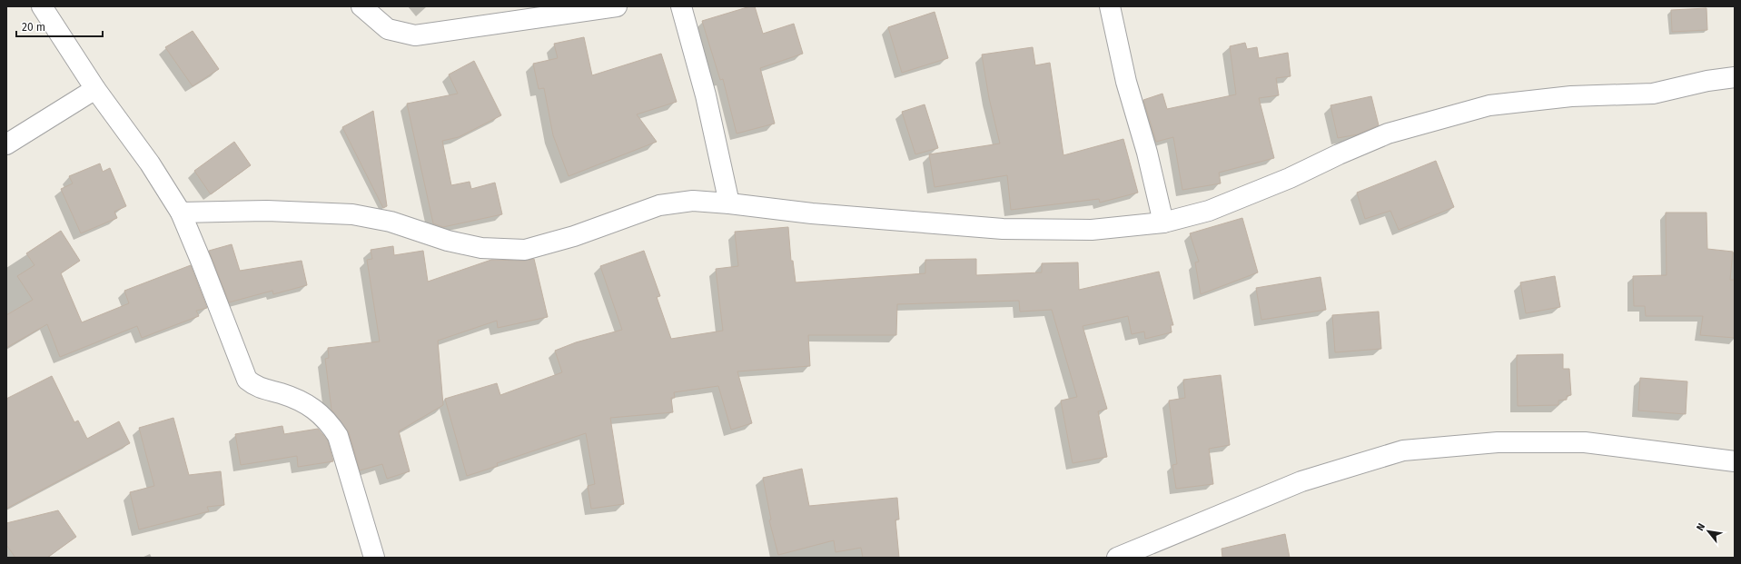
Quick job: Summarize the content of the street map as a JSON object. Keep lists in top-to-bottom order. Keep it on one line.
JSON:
{"scale_bar":"20 m","north":"top left"}
